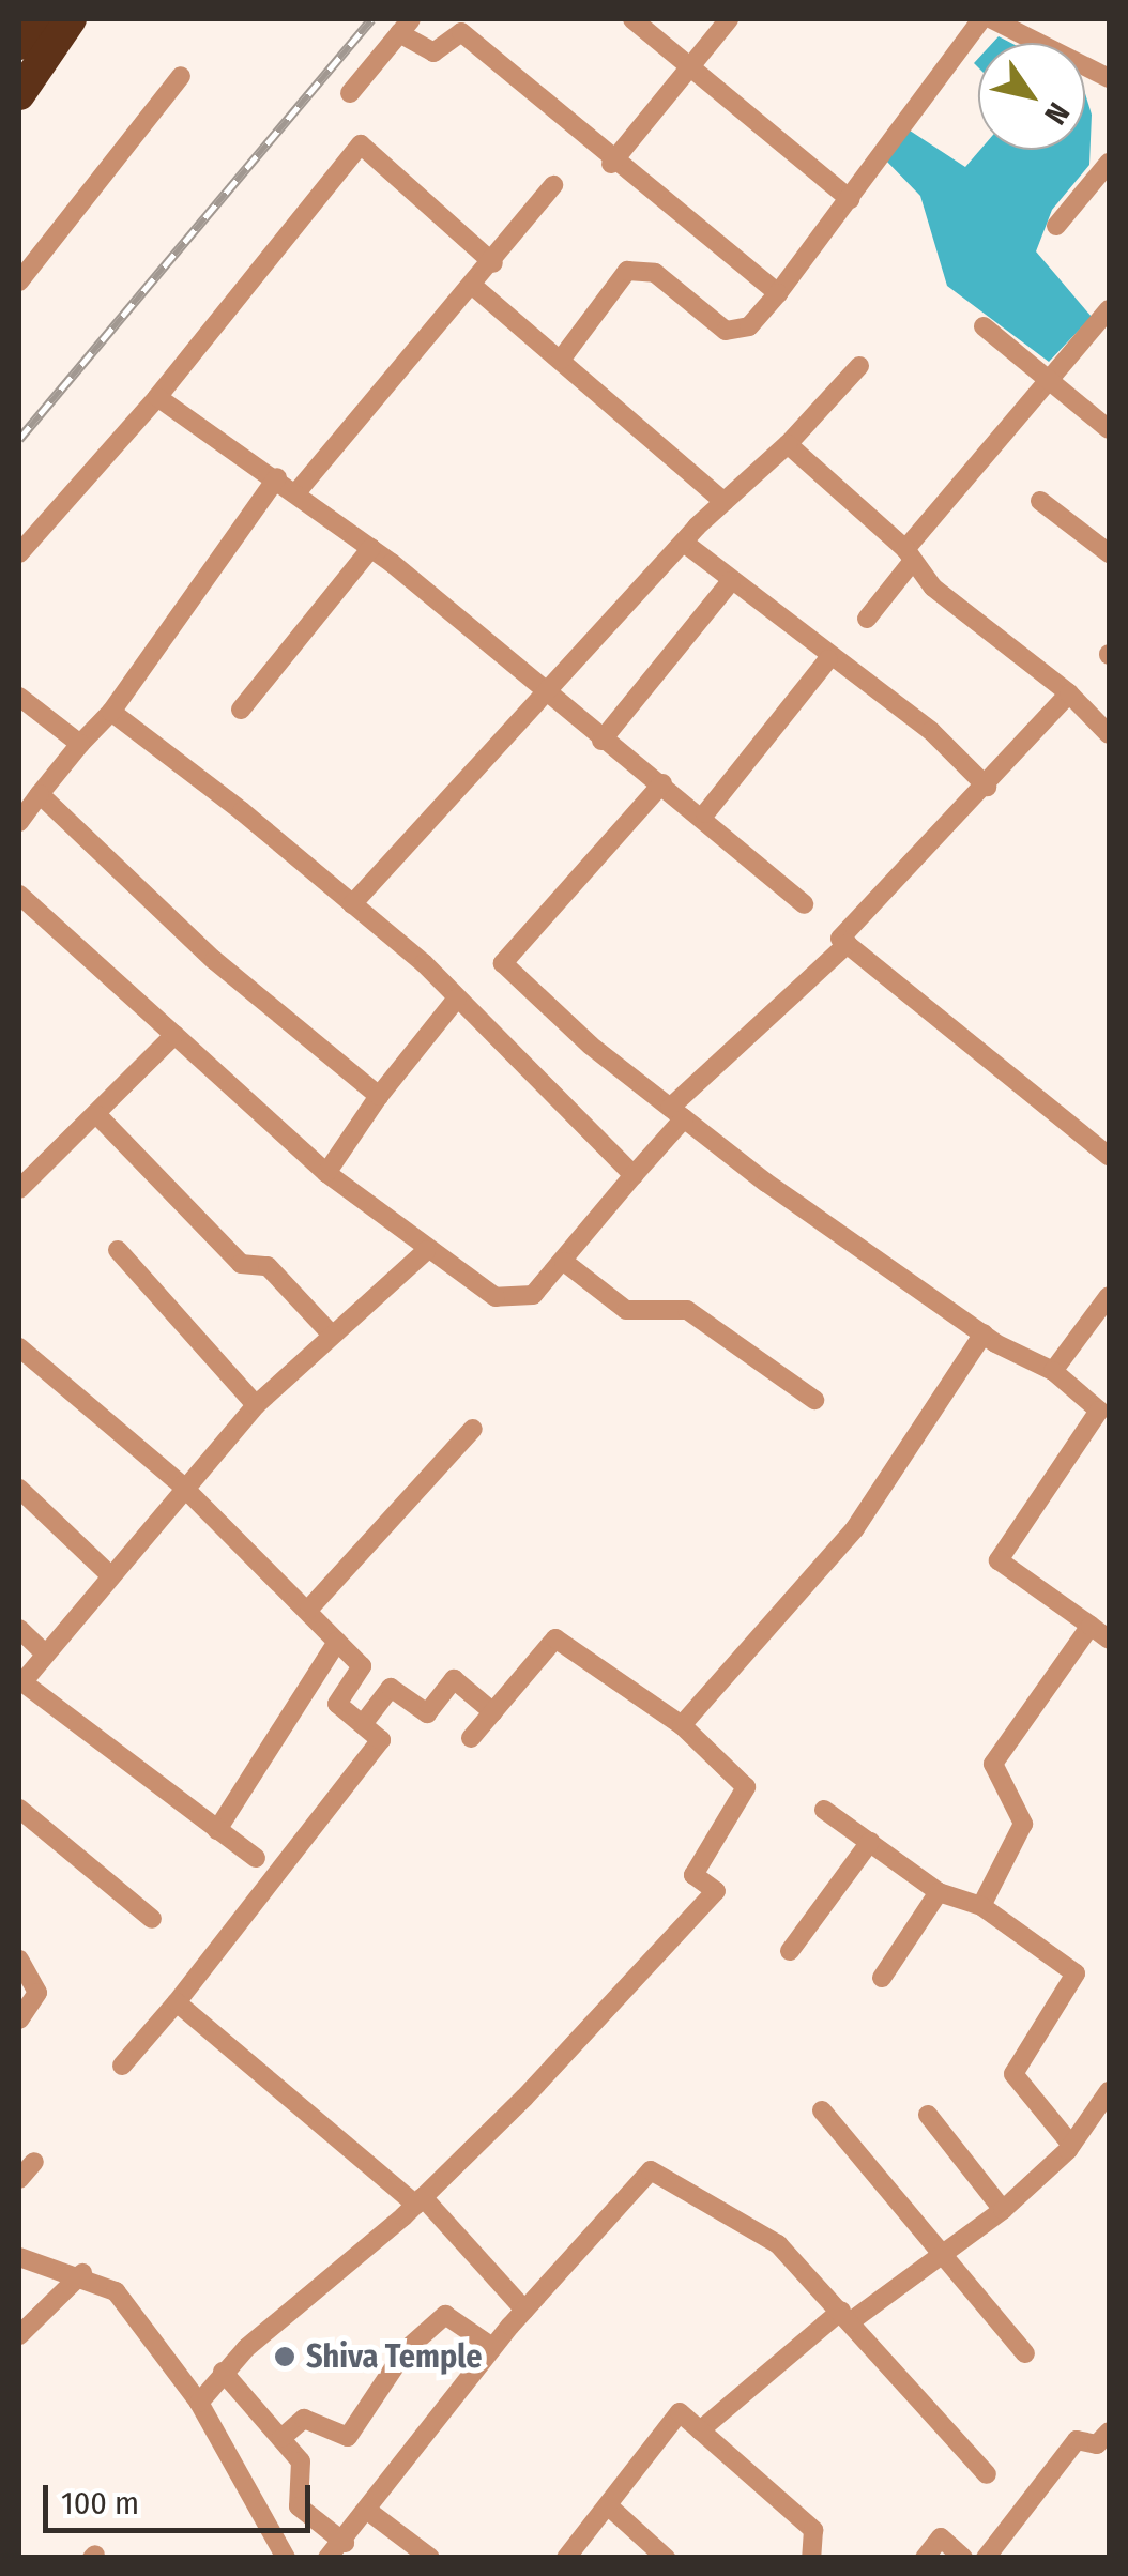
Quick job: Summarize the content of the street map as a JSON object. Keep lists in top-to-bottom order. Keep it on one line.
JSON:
{"places":["Shiva Temple"],"scale_bar":"100 m","north":"bottom right"}
